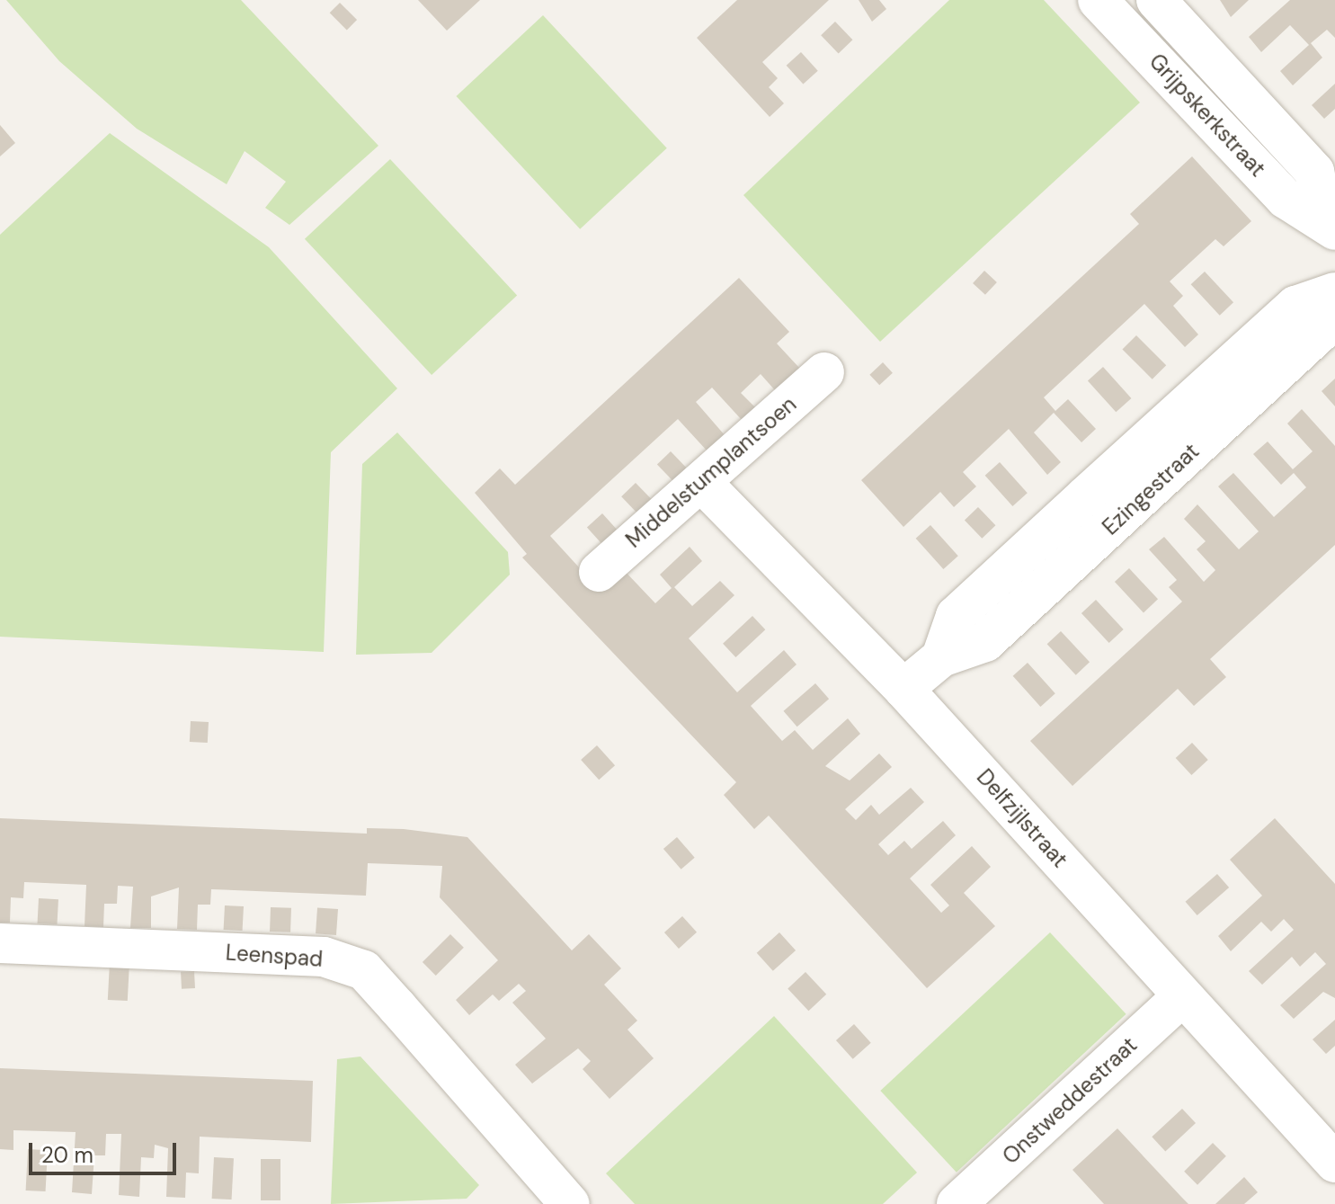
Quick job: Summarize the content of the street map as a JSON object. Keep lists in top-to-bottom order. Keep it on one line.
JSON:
{"streets":{"street":["Grijpskerkstraat","Middelstumplantsoen","Ezingestraat","Delfzijlstraat","Leenspad","Onstweddestraat"]},"crossings":[["Middelstumplantsoen","Delfzijlstraat"],["Ezingestraat","Delfzijlstraat"],["Delfzijlstraat","Onstweddestraat"]],"scale_bar":"20 m"}
